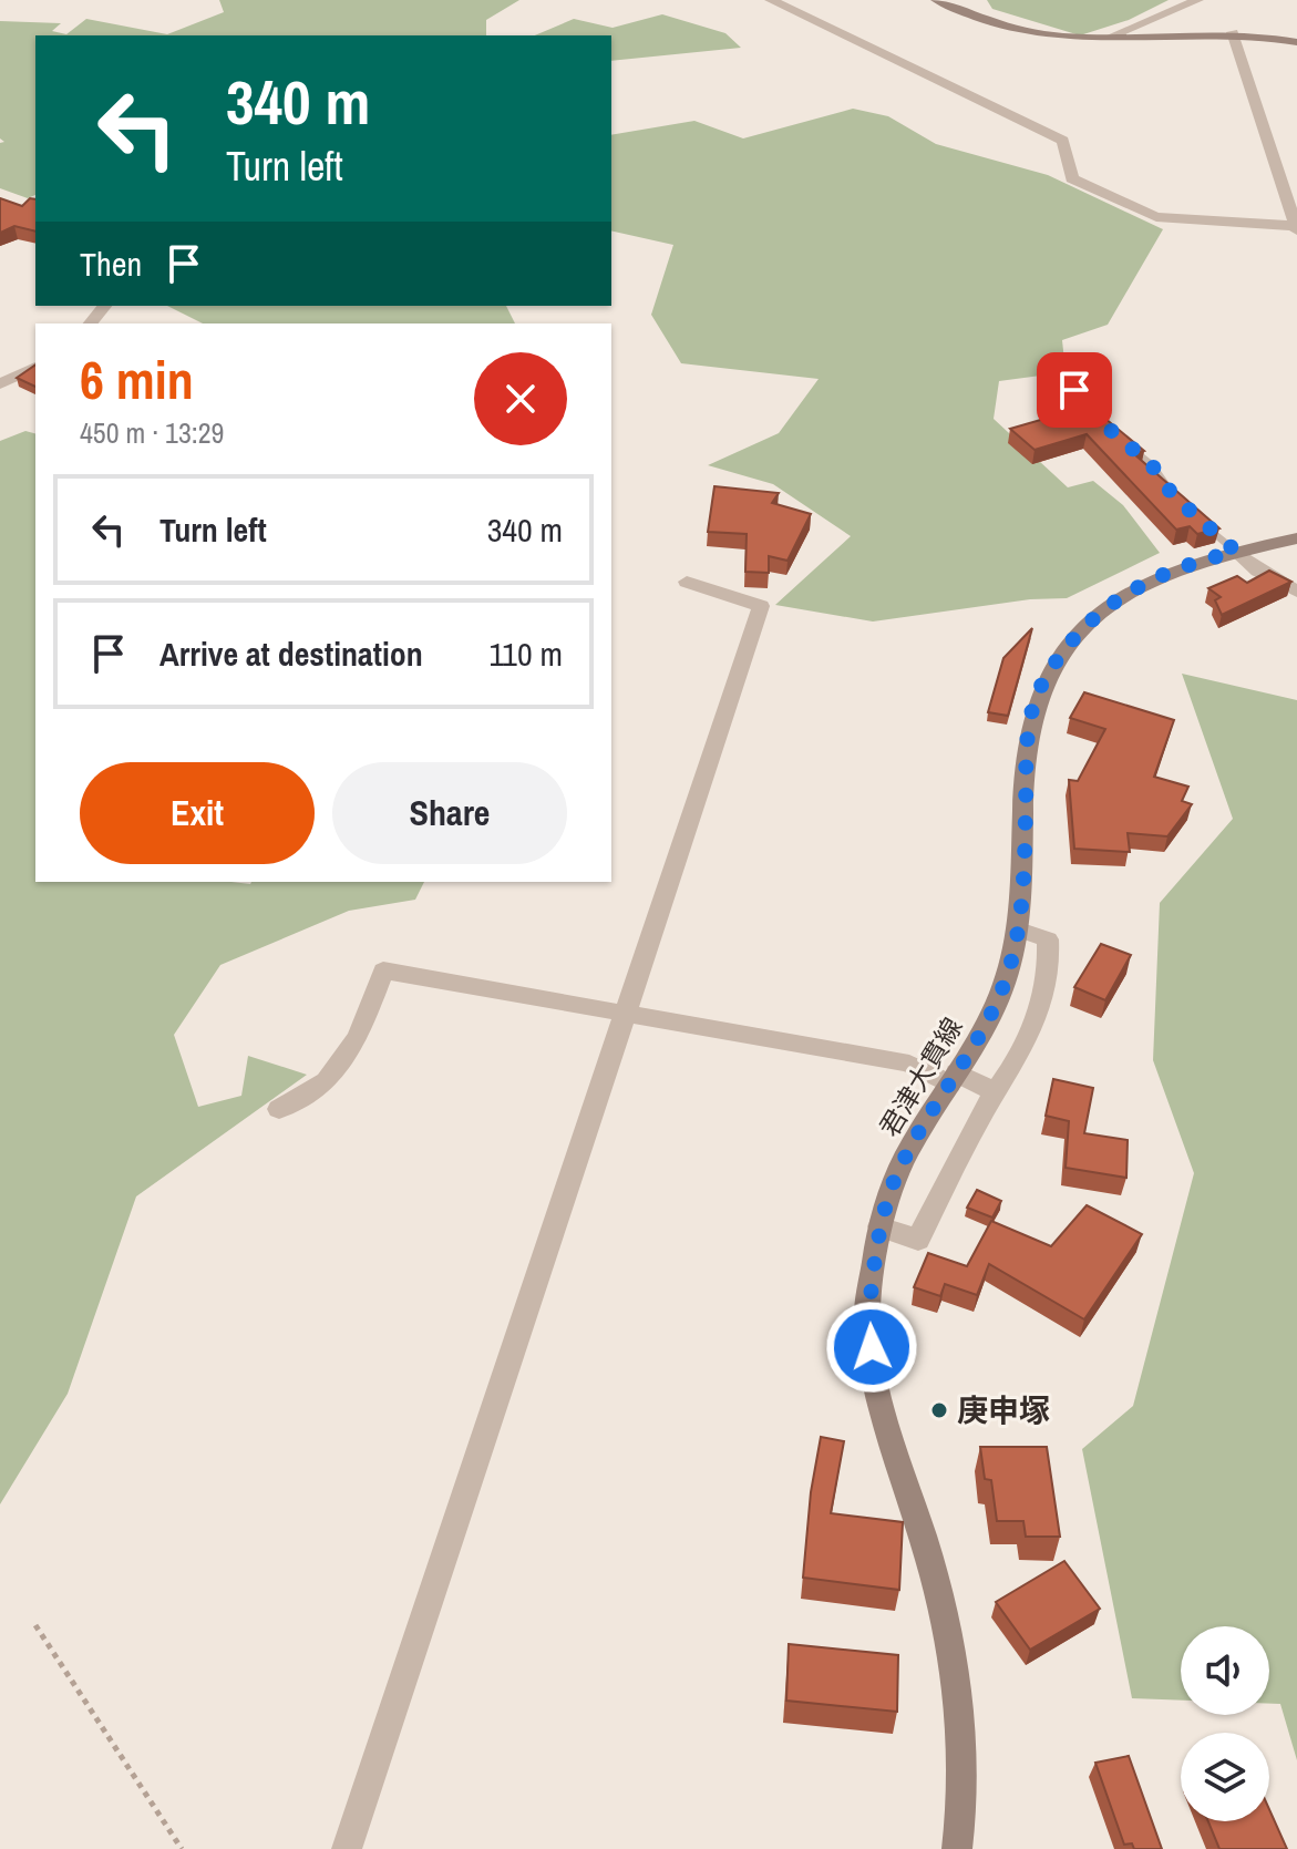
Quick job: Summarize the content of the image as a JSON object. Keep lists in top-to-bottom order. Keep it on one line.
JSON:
{"streets":{"main road":["君津大貫線"]},"places":["庚申塚"],"page":{"turn":["340 m","Turn left"],"then":"Then","heading":["6 min","450 m · 13:29"],"list":[{"name":"Turn left","value":"340 m"},{"name":"Arrive at destination","value":"110 m"}],"buttons":["Exit","Share"]}}
